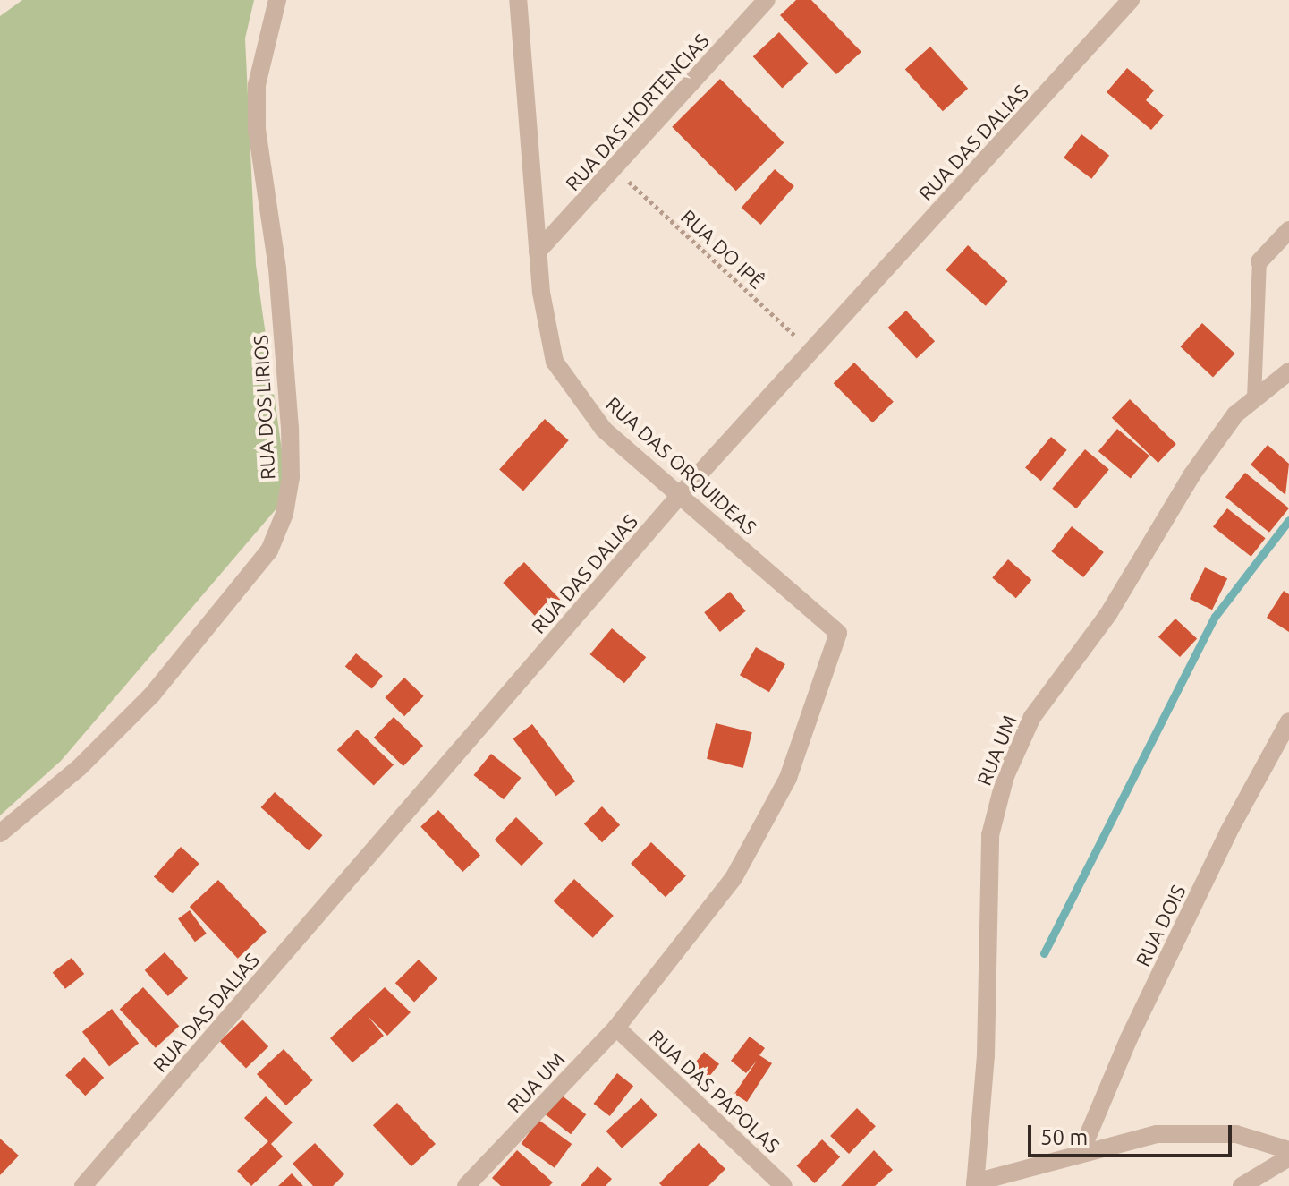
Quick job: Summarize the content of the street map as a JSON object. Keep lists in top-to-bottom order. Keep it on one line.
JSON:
{"streets":{"street":["RUA DAS HORTENCIAS","RUA DAS DALIAS","RUA DOS LIRIOS","RUA DAS ORQUIDEAS","RUA UM","RUA DOIS","RUA DAS PAPOLAS"],"path":["RUA DO IPÊ"]},"crossings":[["RUA DAS HORTENCIAS","RUA DO IPÊ"],["RUA DAS HORTENCIAS","RUA DAS ORQUIDEAS"],["RUA DAS DALIAS","RUA DO IPÊ"],["RUA DAS DALIAS","RUA DAS ORQUIDEAS"],["RUA DAS ORQUIDEAS","RUA UM"],["RUA UM","RUA DAS PAPOLAS"]],"scale_bar":"50 m"}
